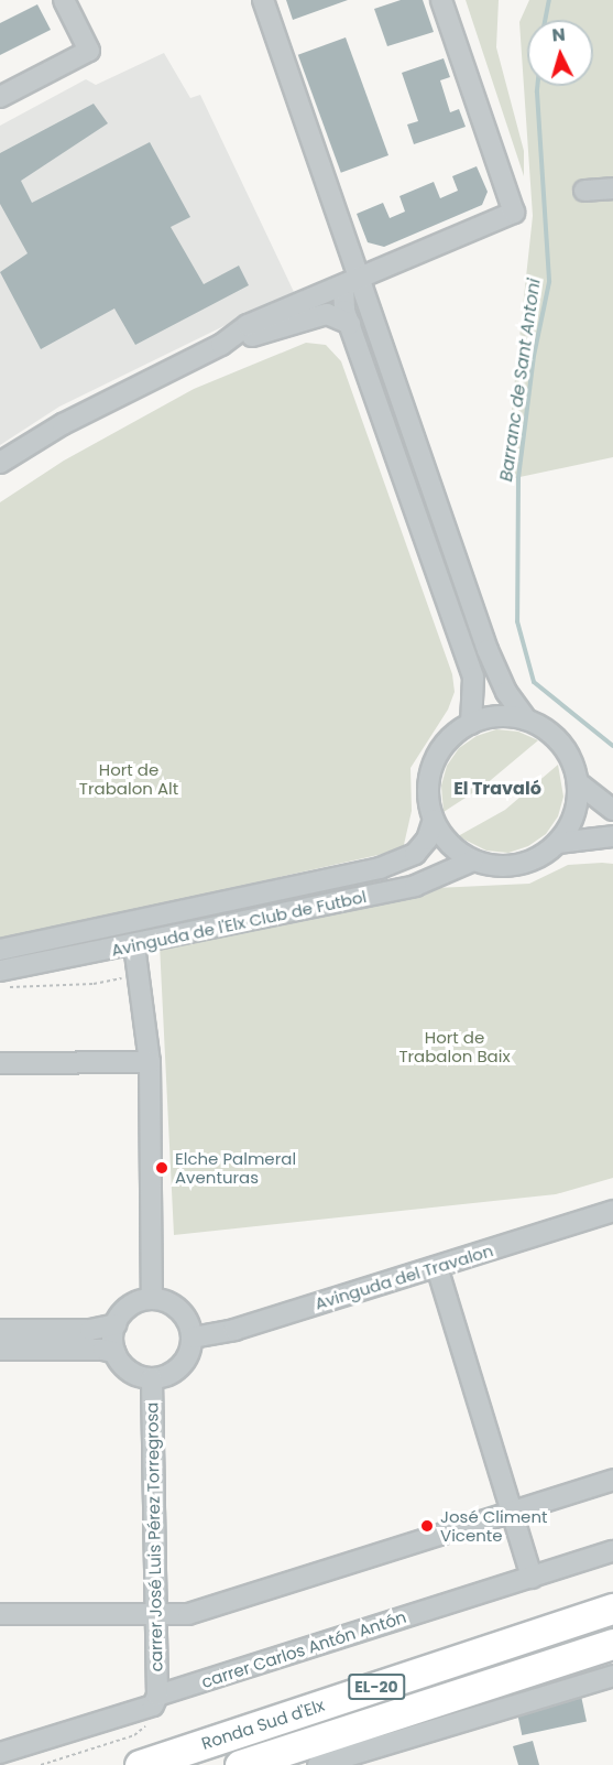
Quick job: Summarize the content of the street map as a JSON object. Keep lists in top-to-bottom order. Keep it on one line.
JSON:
{"streets":{"highway":["EL-20","Ronda Sud d'Elx"],"street":["Avinguda de l'Elx Club de Futbol","Avinguda del Travalon","carrer José Luis Pérez Torregrosa","carrer Carlos Antón Antón"]},"crossings":[["Avinguda del Travalon","carrer José Luis Pérez Torregrosa"],["carrer José Luis Pérez Torregrosa","carrer Carlos Antón Antón"]],"districts":["El Travaló"],"water":["Barranc de Sant Antoni"],"parks":["Hort de Trabalon Alt","Hort de Trabalon Baix"],"places":["Elche Palmeral Aventuras","José Climent Vicente"],"north":"top"}
